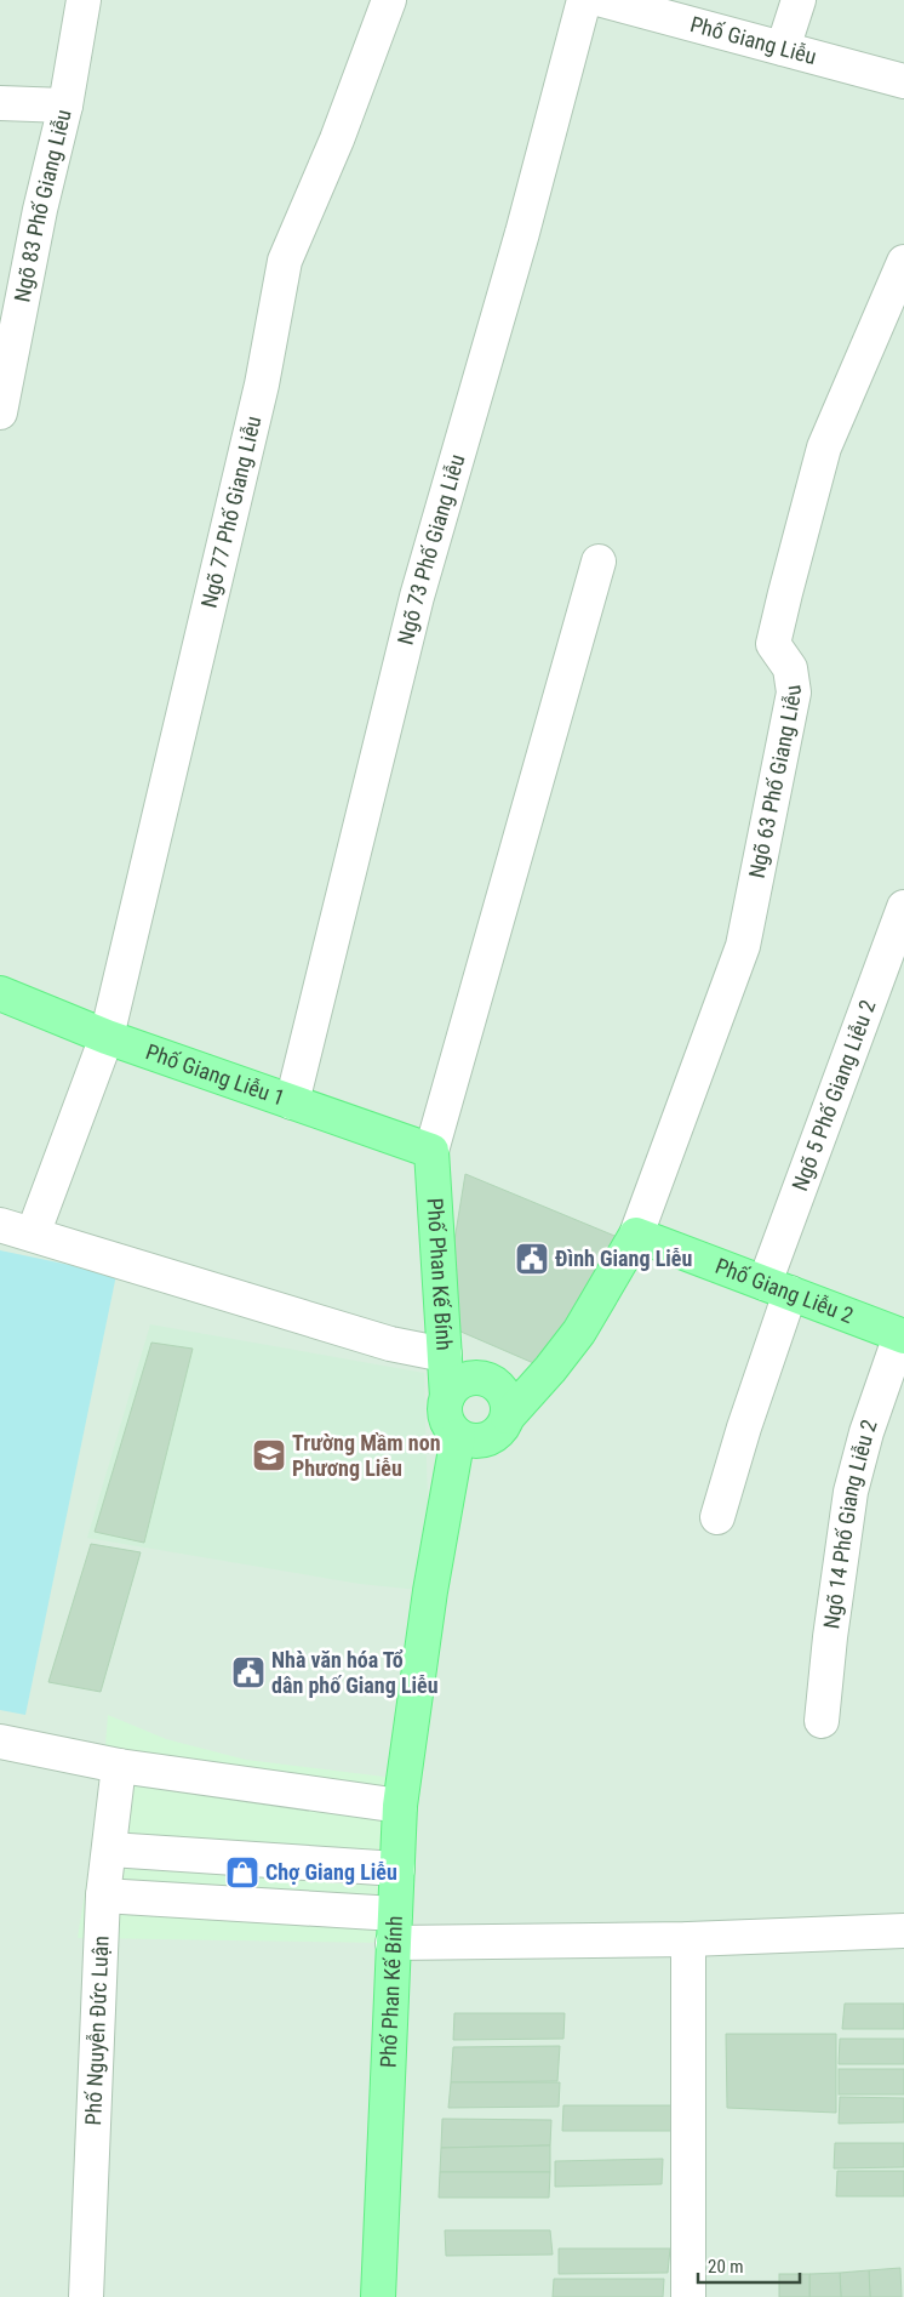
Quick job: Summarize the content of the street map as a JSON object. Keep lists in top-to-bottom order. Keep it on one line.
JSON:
{"streets":{"main road":["Phố Giang Liễu 1","Phố Phan Kế Bính","Phố Giang Liễu 2"],"street":["Phố Giang Liễu","Ngõ 83 Phố Giang Liễu","Ngõ 77 Phố Giang Liễu","Ngõ 73 Phố Giang Liễu","Ngõ 63 Phố Giang Liễu","Ngõ 5 Phố Giang Liễu 2","Ngõ 14 Phố Giang Liễu 2","Phố Nguyễn Đức Luận"]},"crossings":[["Ngõ 77 Phố Giang Liễu","Phố Giang Liễu 1"],["Ngõ 73 Phố Giang Liễu","Phố Giang Liễu 1"],["Ngõ 63 Phố Giang Liễu","Phố Giang Liễu 2"],["Phố Giang Liễu 1","Phố Phan Kế Bính"],["Ngõ 5 Phố Giang Liễu 2","Phố Giang Liễu 2"],["Phố Giang Liễu 2","Ngõ 14 Phố Giang Liễu 2"]],"places":{"public building":["Đình Giang Liễu","Nhà văn hóa Tổ dân phố Giang Liễu"],"school or university":["Trường Mầm non Phương Liễu"],"shop":["Chợ Giang Liễu"]},"scale_bar":"20 m"}
